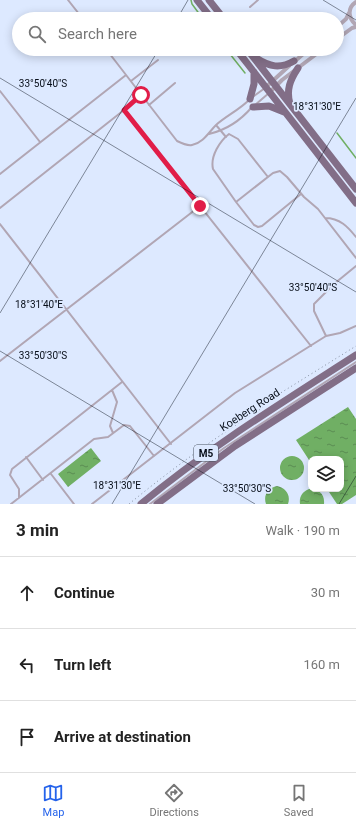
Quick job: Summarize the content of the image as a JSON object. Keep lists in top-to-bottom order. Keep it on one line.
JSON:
{"streets":{"main road":["Koeberg Road","M5"]},"page":{"search":"Search here","heading":["3 min","Walk · 190 m"],"list":[["Continue","30 m"],["Turn left","160 m"],"Arrive at destination"],"nav":["Map","Directions","Saved"]},"coordinates":["33°50'40\"S","18°31'30\"E","18°31'40\"E","33°50'30\"S"]}
